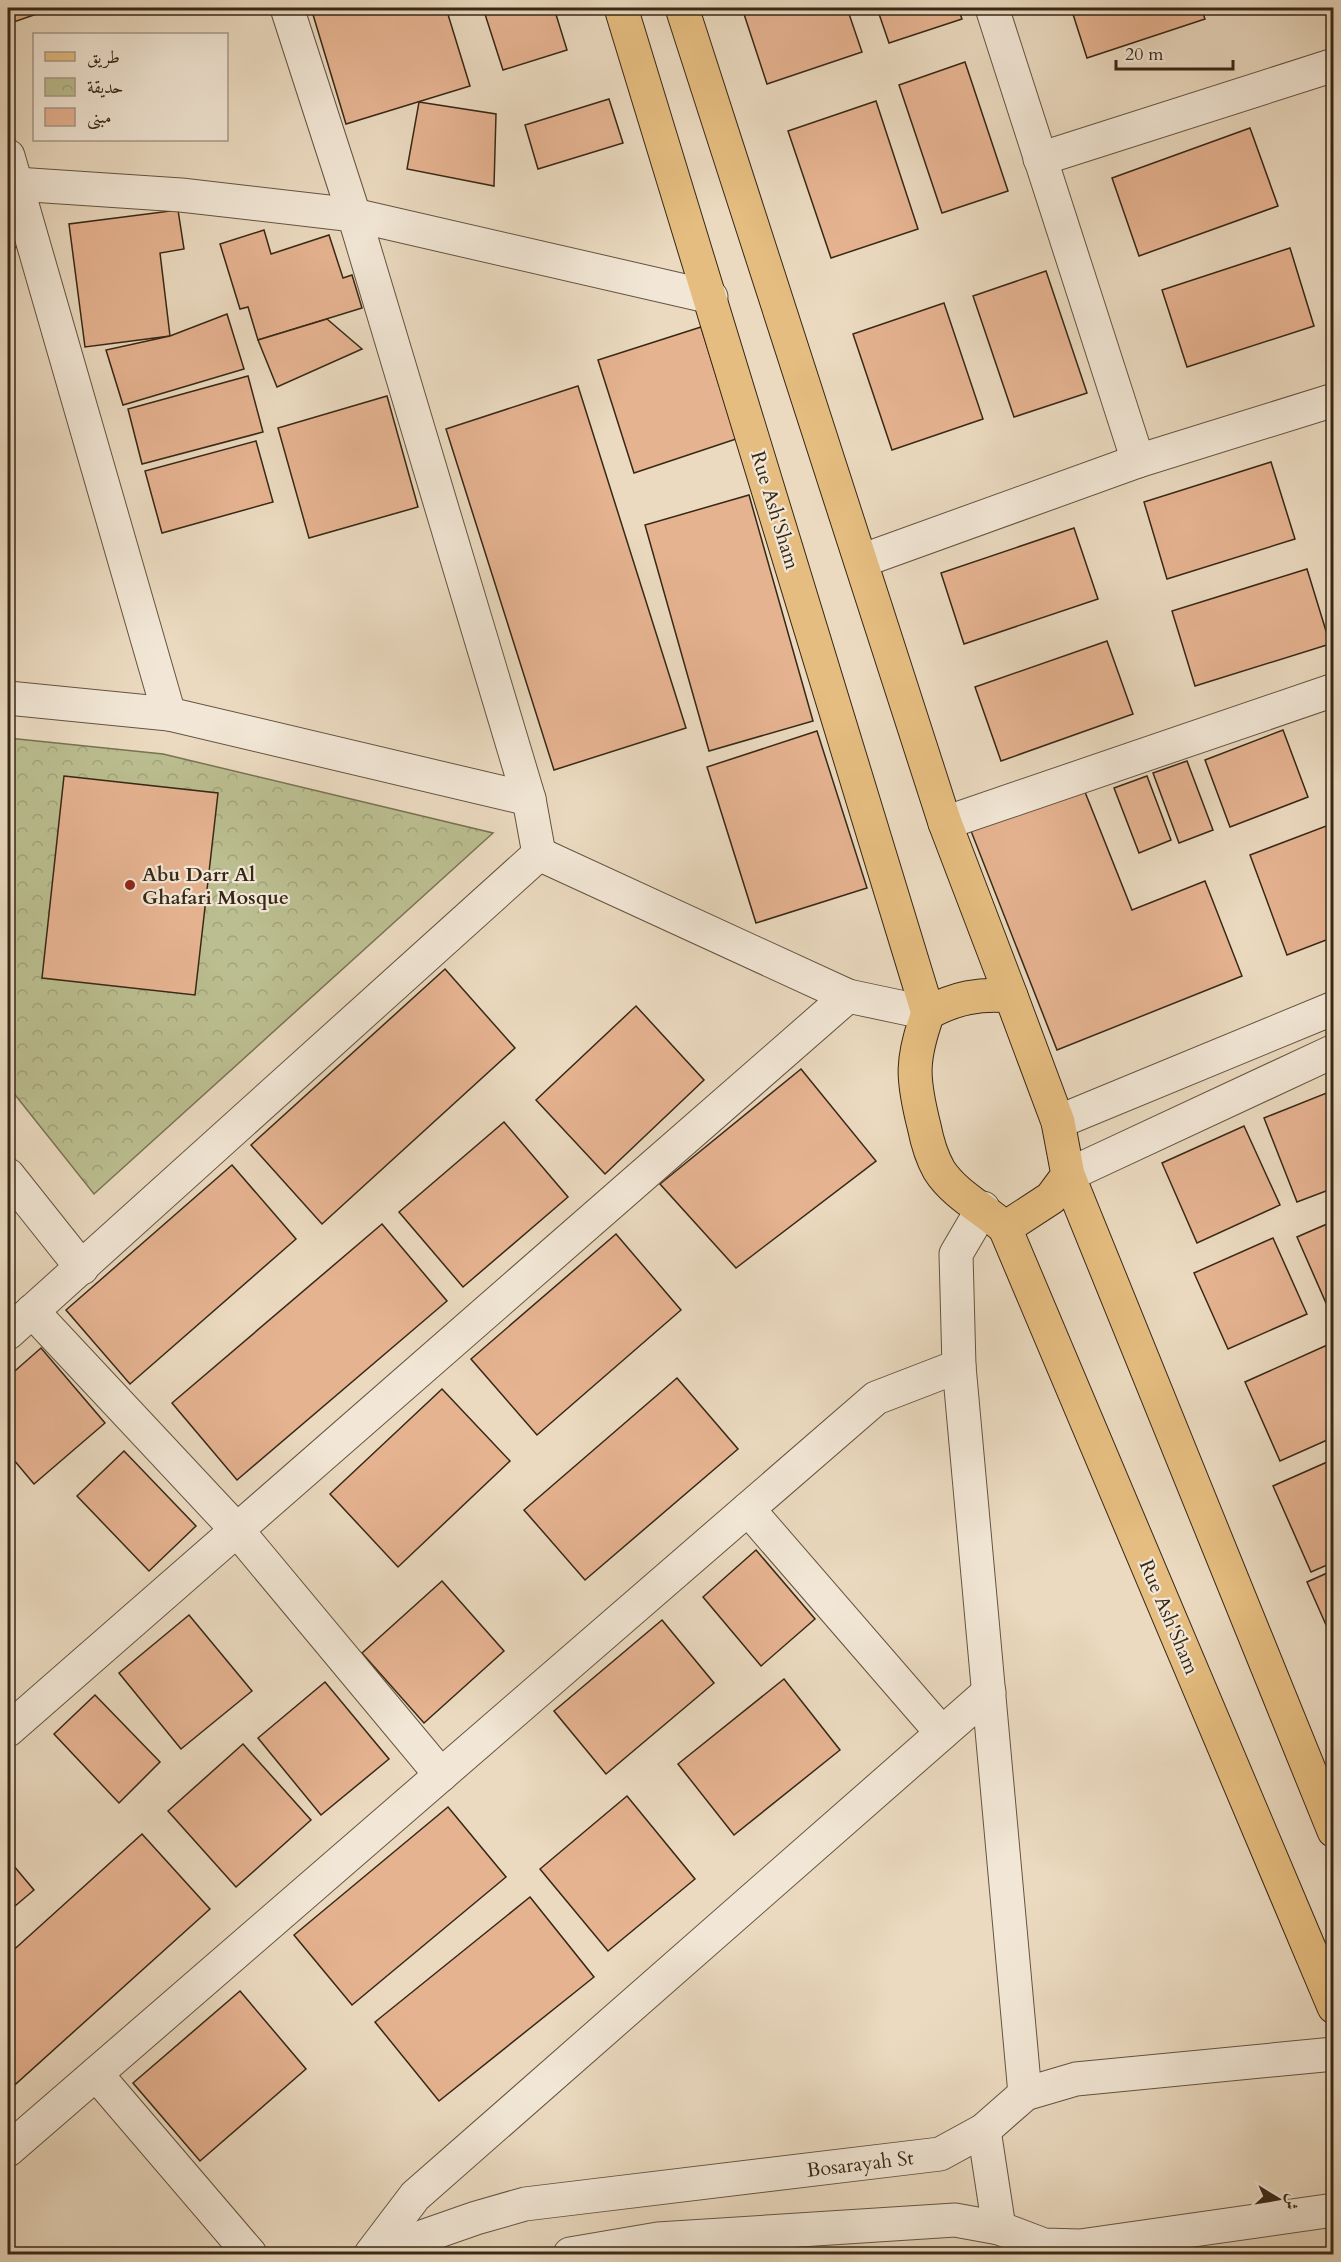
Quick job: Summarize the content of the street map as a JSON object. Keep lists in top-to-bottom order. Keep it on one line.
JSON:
{"streets":{"main road":["Rue Ash'Sham"],"street":["Bosarayah St"]},"places":["Abu Darr Al Ghafari Mosque"],"legend":["طريق","حديقة","مبنى"],"scale_bar":"20 m","north":"right"}
